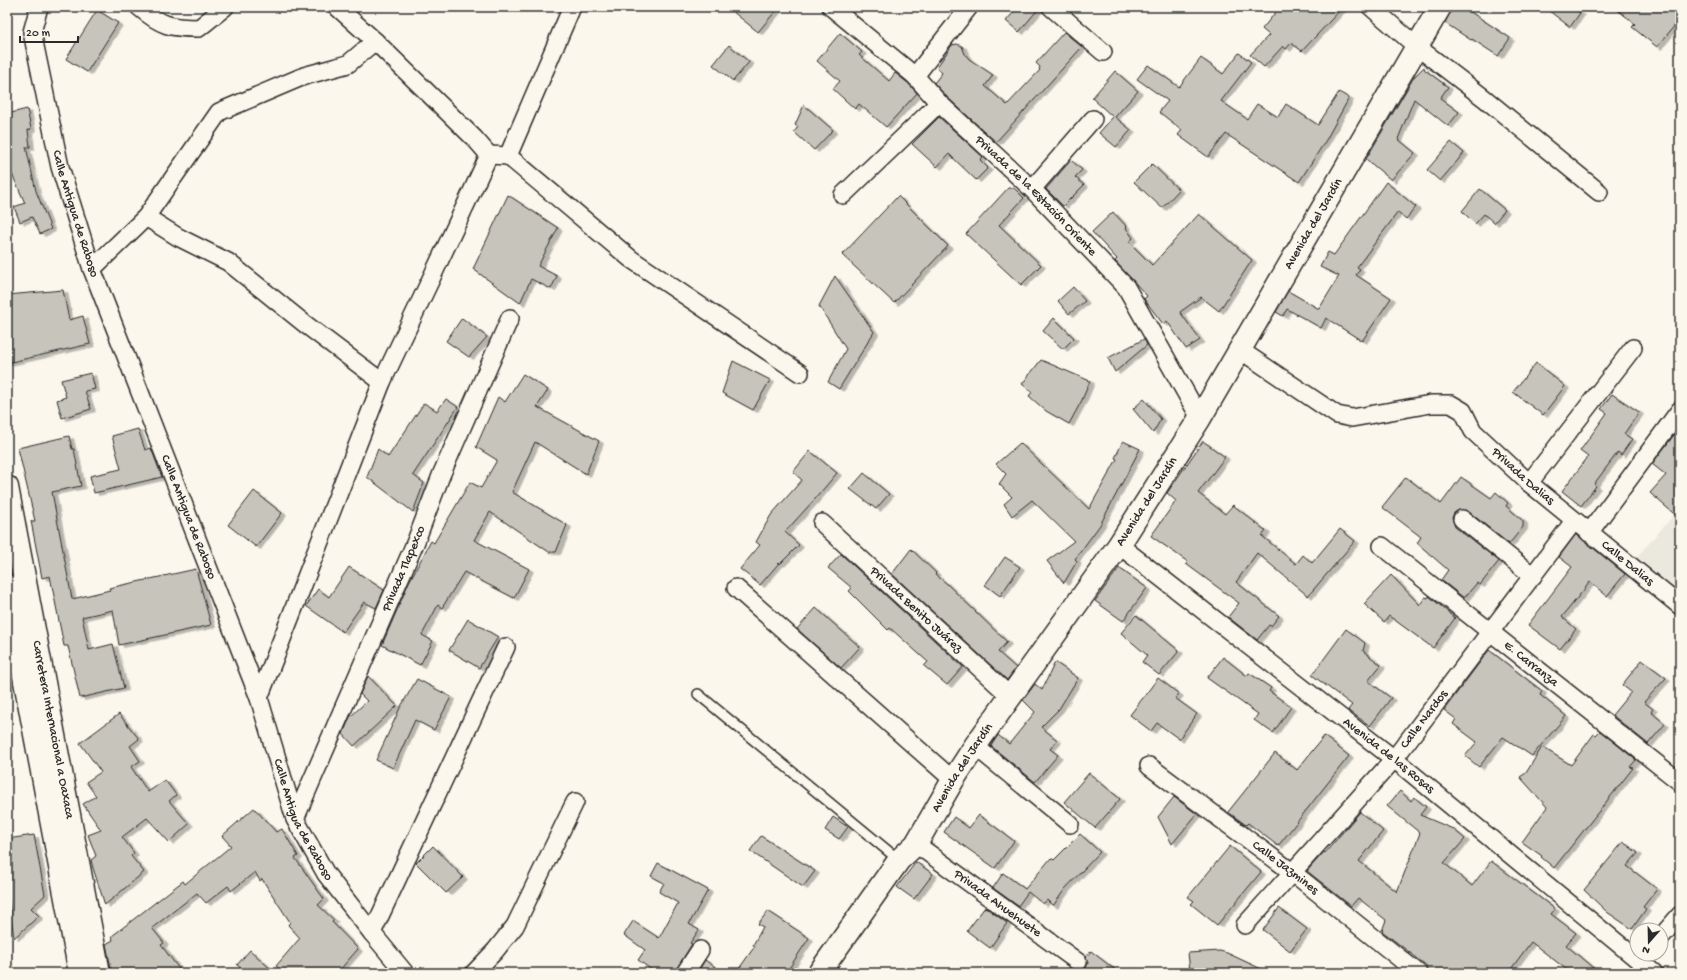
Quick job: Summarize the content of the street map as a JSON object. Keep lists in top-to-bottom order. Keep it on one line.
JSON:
{"streets":{"main road":["Avenida del Jardín","Carretera Internacional a Oaxaca"],"street":["Privada de la Estación Oriente","Calle Antigua de Raboso","Privada Dalias","Calle Dalias","Privada Tlapexco","Privada Benito Juárez","E. Carranza","Calle Nardos","Avenida de las Rosas","Calle Jazmines","Privada Ahuehuete"]},"crossings":[["Privada de la Estación Oriente","Avenida del Jardín"],["Calle Antigua de Raboso","Privada Tlapexco"],["Avenida del Jardín","Privada Dalias"],["Avenida del Jardín","Privada Benito Juárez"],["Avenida del Jardín","Avenida de las Rosas"],["Avenida del Jardín","Privada Ahuehuete"],["Privada Dalias","Calle Dalias"],["Privada Dalias","Calle Nardos"],["Calle Dalias","Calle Nardos"],["E. Carranza","Calle Nardos"],["Calle Nardos","Avenida de las Rosas"],["Calle Nardos","Calle Jazmines"]],"scale_bar":"20 m","north":"bottom"}
